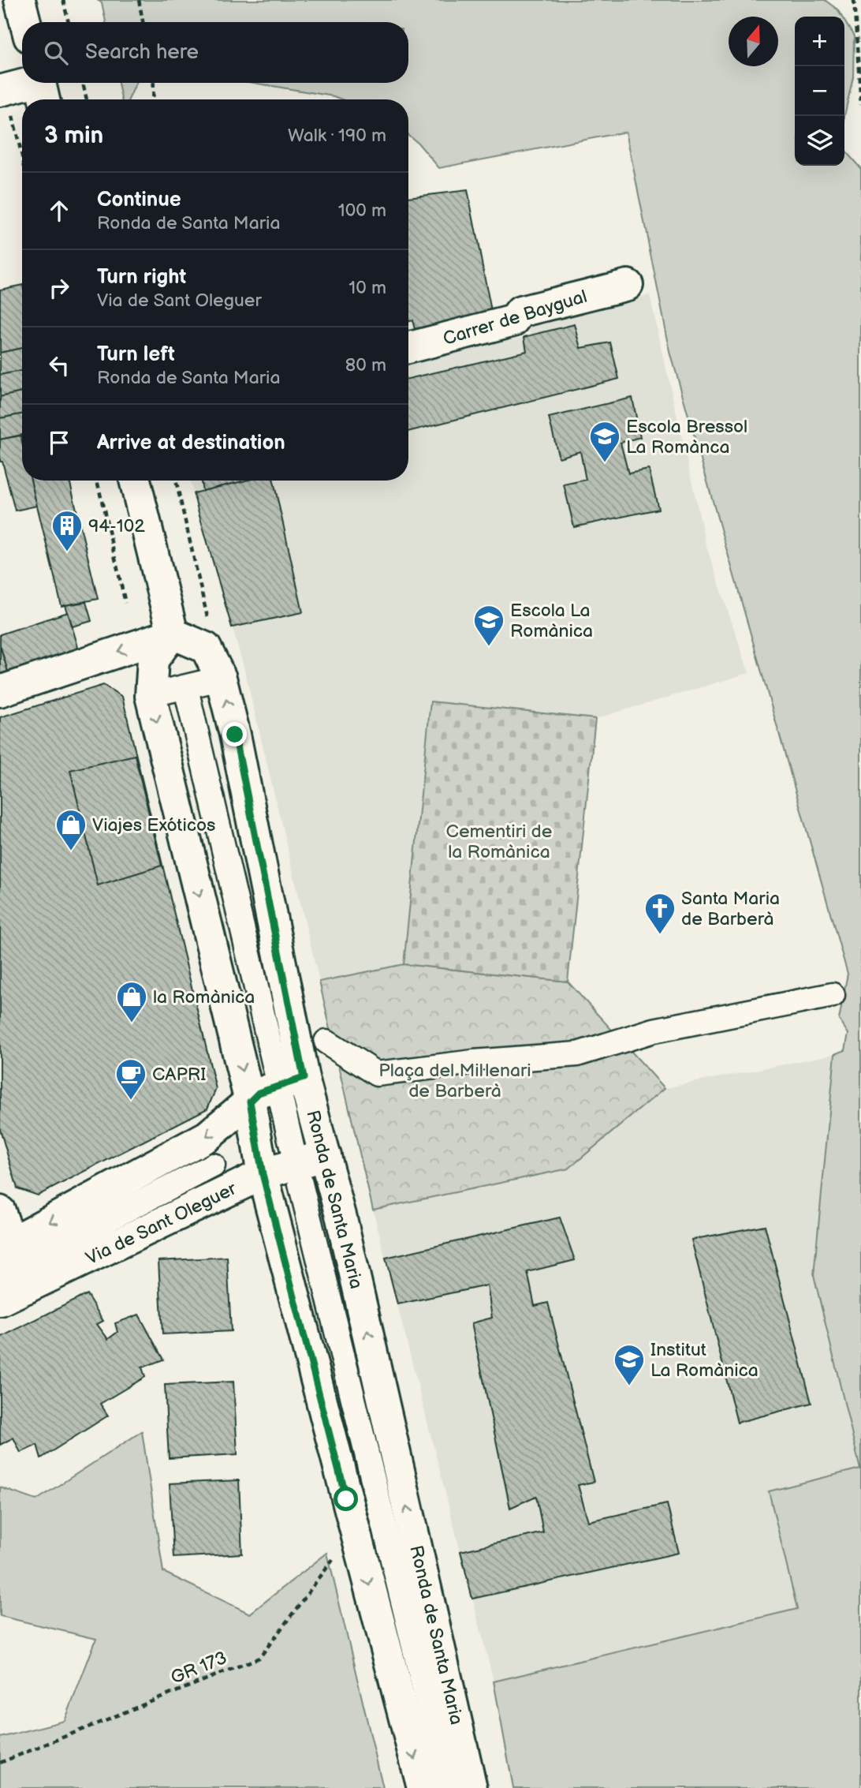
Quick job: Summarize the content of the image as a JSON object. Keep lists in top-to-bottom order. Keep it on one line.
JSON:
{"streets":{"street":["Carrer de Baygual","Ronda de Santa Maria","Via de Sant Oleguer"],"path":["GR 173"]},"crossings":[["Ronda de Santa Maria","Via de Sant Oleguer"]],"parks":["Cementiri de la Romànica","Plaça del Mil·lenari de Barberà"],"places":{"school or university":["Escola Bressol La Romànca","Escola La Romànica","Institut La Romànica"],"building":["94-102"],"shop":["Viajes Exóticos","la Romànica"],"church":["Santa Maria de Barberà"],"cafe":["CAPRI"]},"north":"top","page":{"map_buttons":["+","−"],"search":"Search here","heading":["3 min","Walk · 190 m"],"list":[["Continue","Ronda de Santa Maria","100 m"],["Turn right","Via de Sant Oleguer","10 m"],["Turn left","Ronda de Santa Maria","80 m"],"Arrive at destination"]}}
